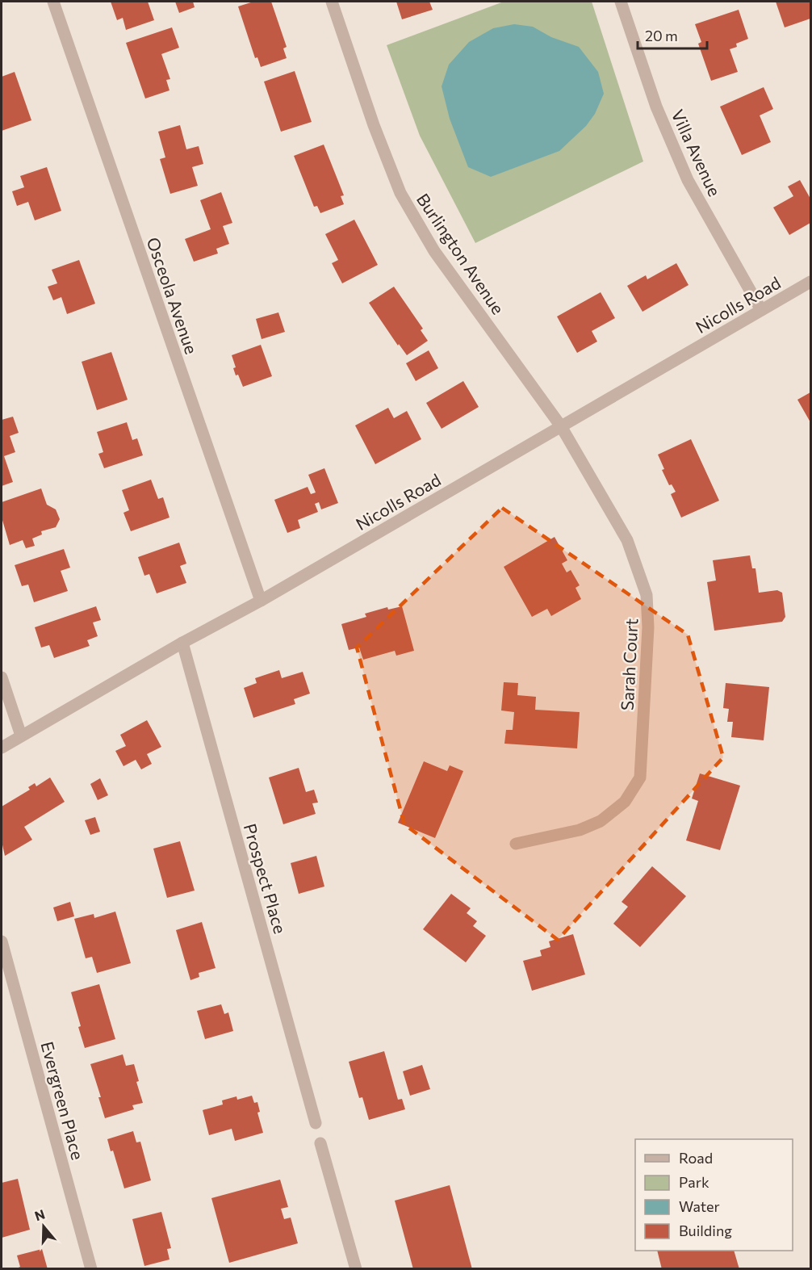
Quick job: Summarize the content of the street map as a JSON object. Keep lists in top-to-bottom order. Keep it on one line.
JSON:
{"streets":{"street":["Villa Avenue","Burlington Avenue","Osceola Avenue","Nicolls Road","Sarah Court","Prospect Place","Evergreen Place"]},"crossings":[["Villa Avenue","Nicolls Road"],["Burlington Avenue","Nicolls Road"],["Burlington Avenue","Sarah Court"],["Osceola Avenue","Nicolls Road"],["Nicolls Road","Sarah Court"],["Nicolls Road","Prospect Place"]],"legend":["Road","Park","Water","Building"],"scale_bar":"20 m","north":"top"}
